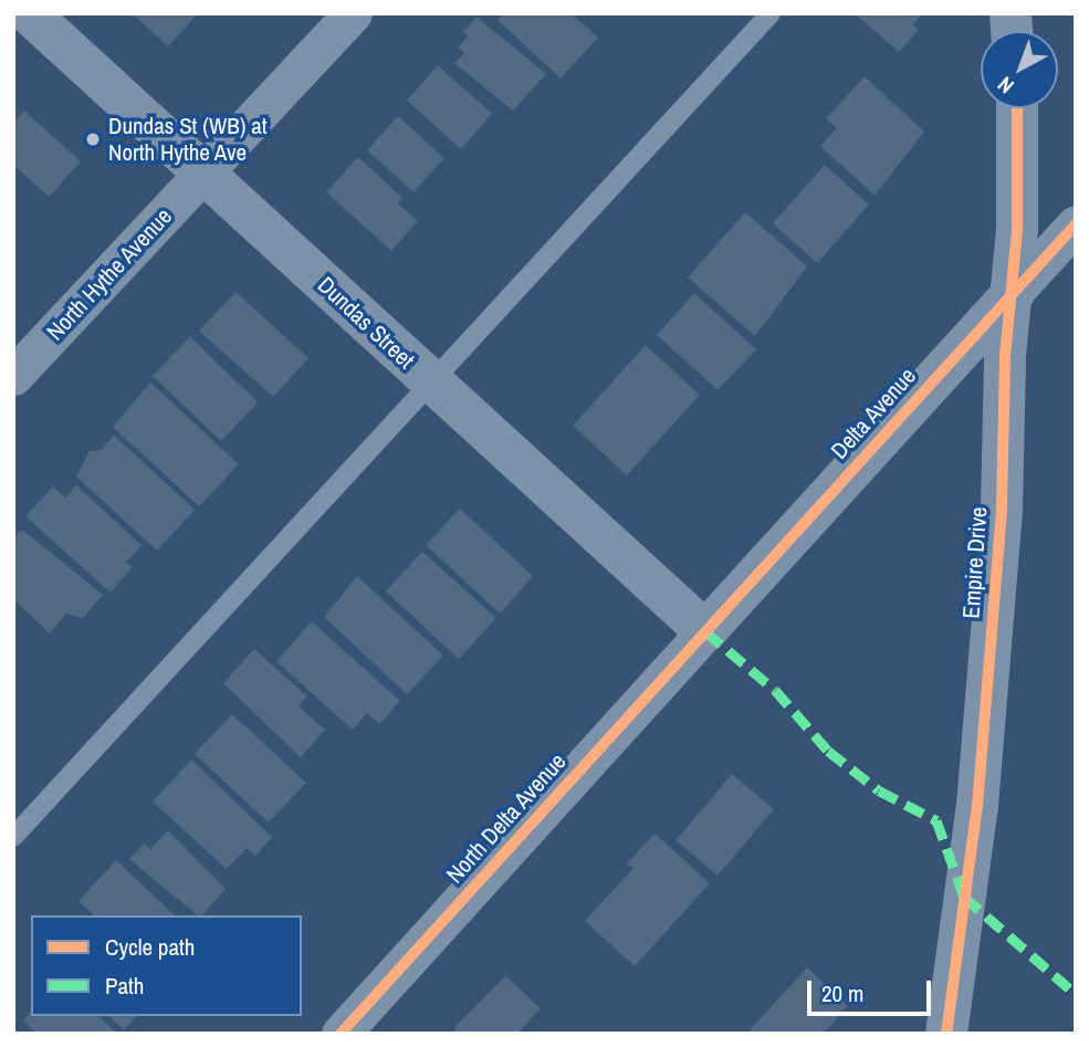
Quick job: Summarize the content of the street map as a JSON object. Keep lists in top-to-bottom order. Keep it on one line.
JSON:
{"streets":{"street":["North Hythe Avenue","Dundas Street","Delta Avenue","Empire Drive","North Delta Avenue"]},"crossings":[["North Hythe Avenue","Dundas Street"],["Dundas Street","Delta Avenue"],["Dundas Street","North Delta Avenue"],["Delta Avenue","Empire Drive"],["Delta Avenue","North Delta Avenue"]],"places":["Dundas St (WB) at North Hythe Ave"],"legend":["Cycle path","Path"],"scale_bar":"20 m","north":"bottom left"}
